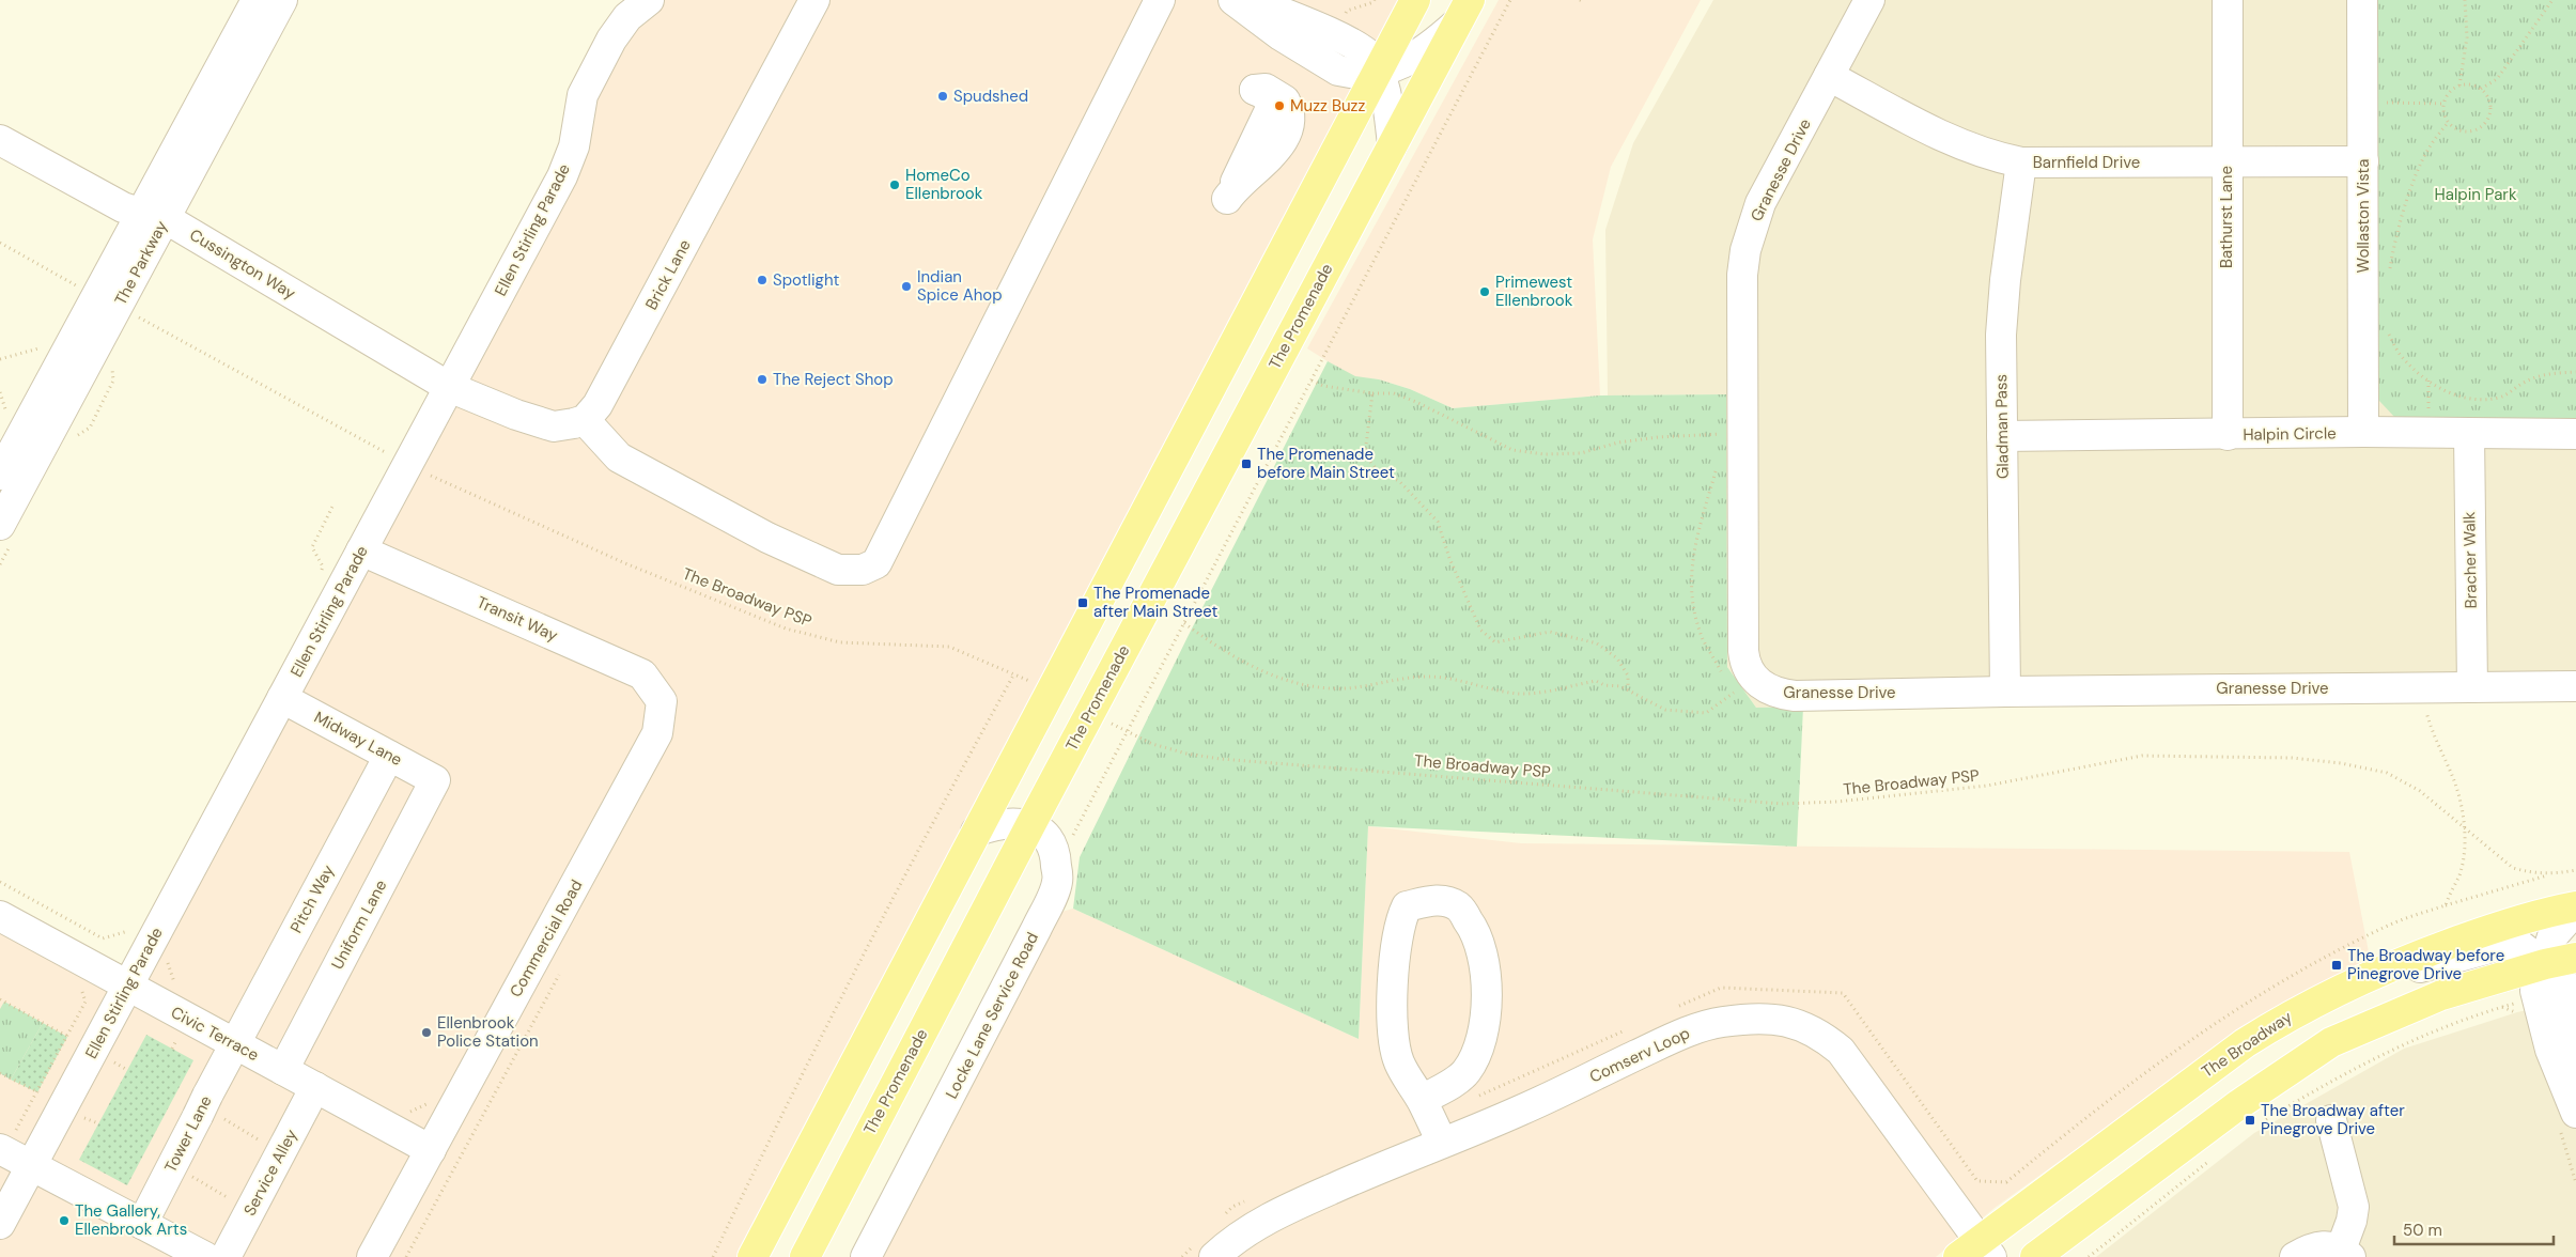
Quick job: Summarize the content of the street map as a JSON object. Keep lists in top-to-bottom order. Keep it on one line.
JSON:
{"streets":{"main road":["The Promenade","The Broadway"],"street":["Barnfield Drive","Granesse Drive","Wollaston Vista","Bathurst Lane","Ellen Stirling Parade","The Parkway","Cussington Way","Brick Lane","Gladman Pass","Halpin Circle","Bracher Walk","Transit Way","Midway Lane","Pitch Way","Uniform Lane","Commercial Road","Locke Lane Service Road","Civic Terrace","Comserv Loop","Tower Lane","Service Alley"],"path":["The Broadway PSP"]},"crossings":[["Barnfield Drive","Granesse Drive"],["Barnfield Drive","Wollaston Vista"],["Barnfield Drive","Bathurst Lane"],["Barnfield Drive","Gladman Pass"],["Granesse Drive","Gladman Pass"],["Granesse Drive","Bracher Walk"],["Wollaston Vista","Halpin Circle"],["Bathurst Lane","Halpin Circle"],["Ellen Stirling Parade","Cussington Way"],["Ellen Stirling Parade","The Broadway PSP"],["Ellen Stirling Parade","Transit Way"],["Ellen Stirling Parade","Midway Lane"],["Ellen Stirling Parade","Civic Terrace"],["The Parkway","Cussington Way"],["The Parkway","The Broadway PSP"],["The Promenade","The Broadway PSP"],["The Promenade","Locke Lane Service Road"],["Gladman Pass","Halpin Circle"],["Halpin Circle","Bracher Walk"],["Transit Way","Commercial Road"],["Midway Lane","Pitch Way"],["Midway Lane","Uniform Lane"],["Pitch Way","Civic Terrace"],["Pitch Way","Tower Lane"],["Uniform Lane","Civic Terrace"],["Commercial Road","Civic Terrace"],["Civic Terrace","Tower Lane"],["Civic Terrace","Service Alley"],["The Broadway","Comserv Loop"]],"parks":["Halpin Park"],"places":{"other":["Spudshed","Muzz Buzz","HomeCo Ellenbrook","Spotlight","Indian Spice Ahop","Primewest Ellenbrook","The Reject Shop","Ellenbrook Police Station","The Gallery, Ellenbrook Arts"],"transit":["The Promenade before Main Street","The Promenade after Main Street","The Broadway before Pinegrove Drive","The Broadway after Pinegrove Drive"]},"scale_bar":"50 m"}
